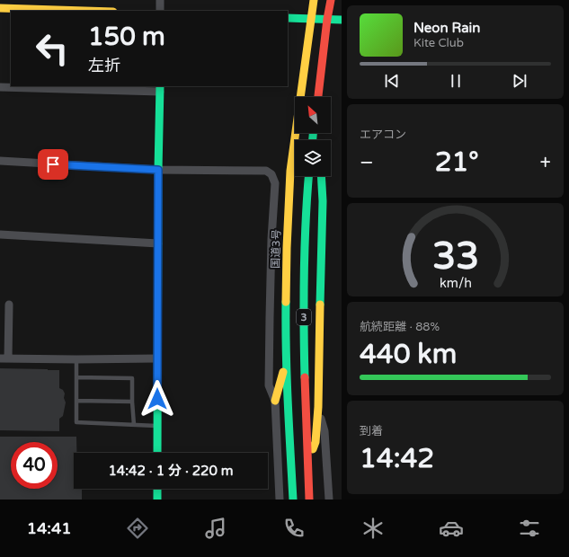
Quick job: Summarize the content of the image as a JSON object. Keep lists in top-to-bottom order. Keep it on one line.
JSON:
{"streets":{"main road":["国道3号","3"]},"north":"top left","page":{"turn":["150 m","左折"],"song":["Neon Rain","Kite Club"],"tile":["エアコン",["航続距離 · 88%","440 km"],["到着","14:42"]],"heat":["−","21°","+"],"limit":"40","trip":"14:42 · 1 分 · 220 m","tabs":"14:41","gauge":["33","km/h"]}}
